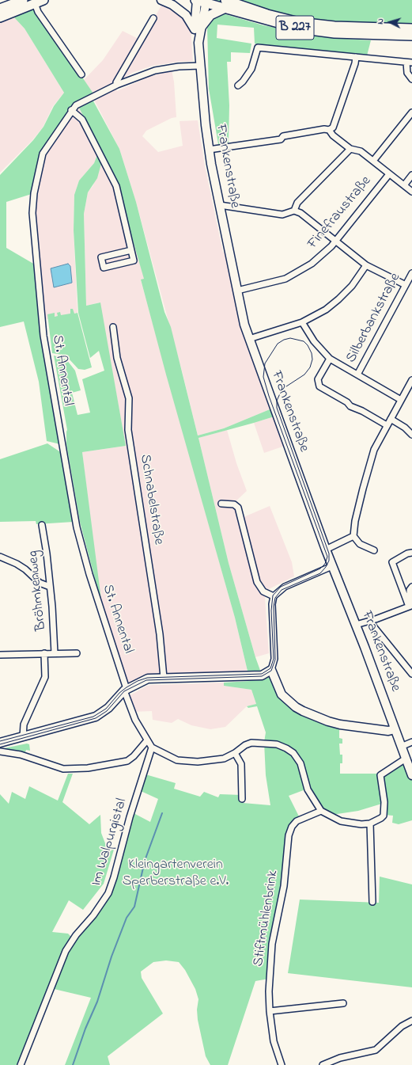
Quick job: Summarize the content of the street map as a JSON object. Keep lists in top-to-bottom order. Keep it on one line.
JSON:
{"streets":{"main road":["B 227","Frankenstraße"],"street":["Finefraustraße","Silberbankstraße","St. Annental","Schnabelstraße","Bröhmkenweg","Im Walpurgistal","Stiftmühlenbrink"]},"crossings":[["B 227","Frankenstraße"],["Frankenstraße","Finefraustraße"],["Frankenstraße","St. Annental"]],"parks":["Kleingartenverein Sperberstraße e.V."],"north":"left"}
